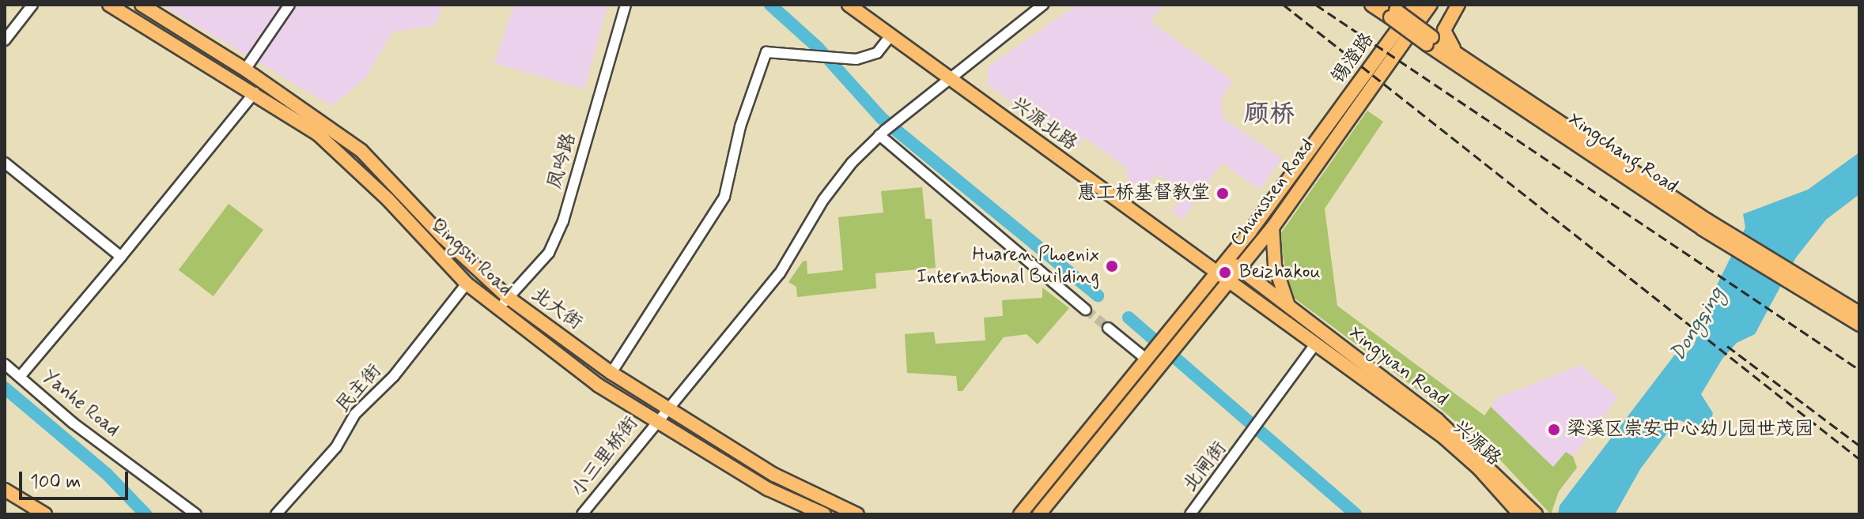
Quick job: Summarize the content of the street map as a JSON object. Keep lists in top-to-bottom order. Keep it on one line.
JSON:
{"streets":{"main road":["锡澄路","兴源北路","Xingchang Road","Chunshen Road","Qingshi Road","北大街","Xingyuan Road","兴源路"],"street":["凤吟路","民主街","Yanhe Road","小三里桥街","北闸街"]},"crossings":[["锡澄路","Chunshen Road"],["兴源北路","Chunshen Road"],["兴源北路","兴源路"],["兴源北路","小三里桥街"],["凤吟路","Qingshi Road"],["凤吟路","北大街"],["Chunshen Road","Xingyuan Road"],["Chunshen Road","兴源路"],["Qingshi Road","民主街"],["Qingshi Road","小三里桥街"],["北大街","小三里桥街"],["兴源路","北闸街"]],"districts":["顾桥"],"water":["Dongqing"],"places":["惠工桥基督教堂","Huaren Phoenix International Building","Beizhakou","梁溪区崇安中心幼儿园世茂园"],"scale_bar":"100 m"}
